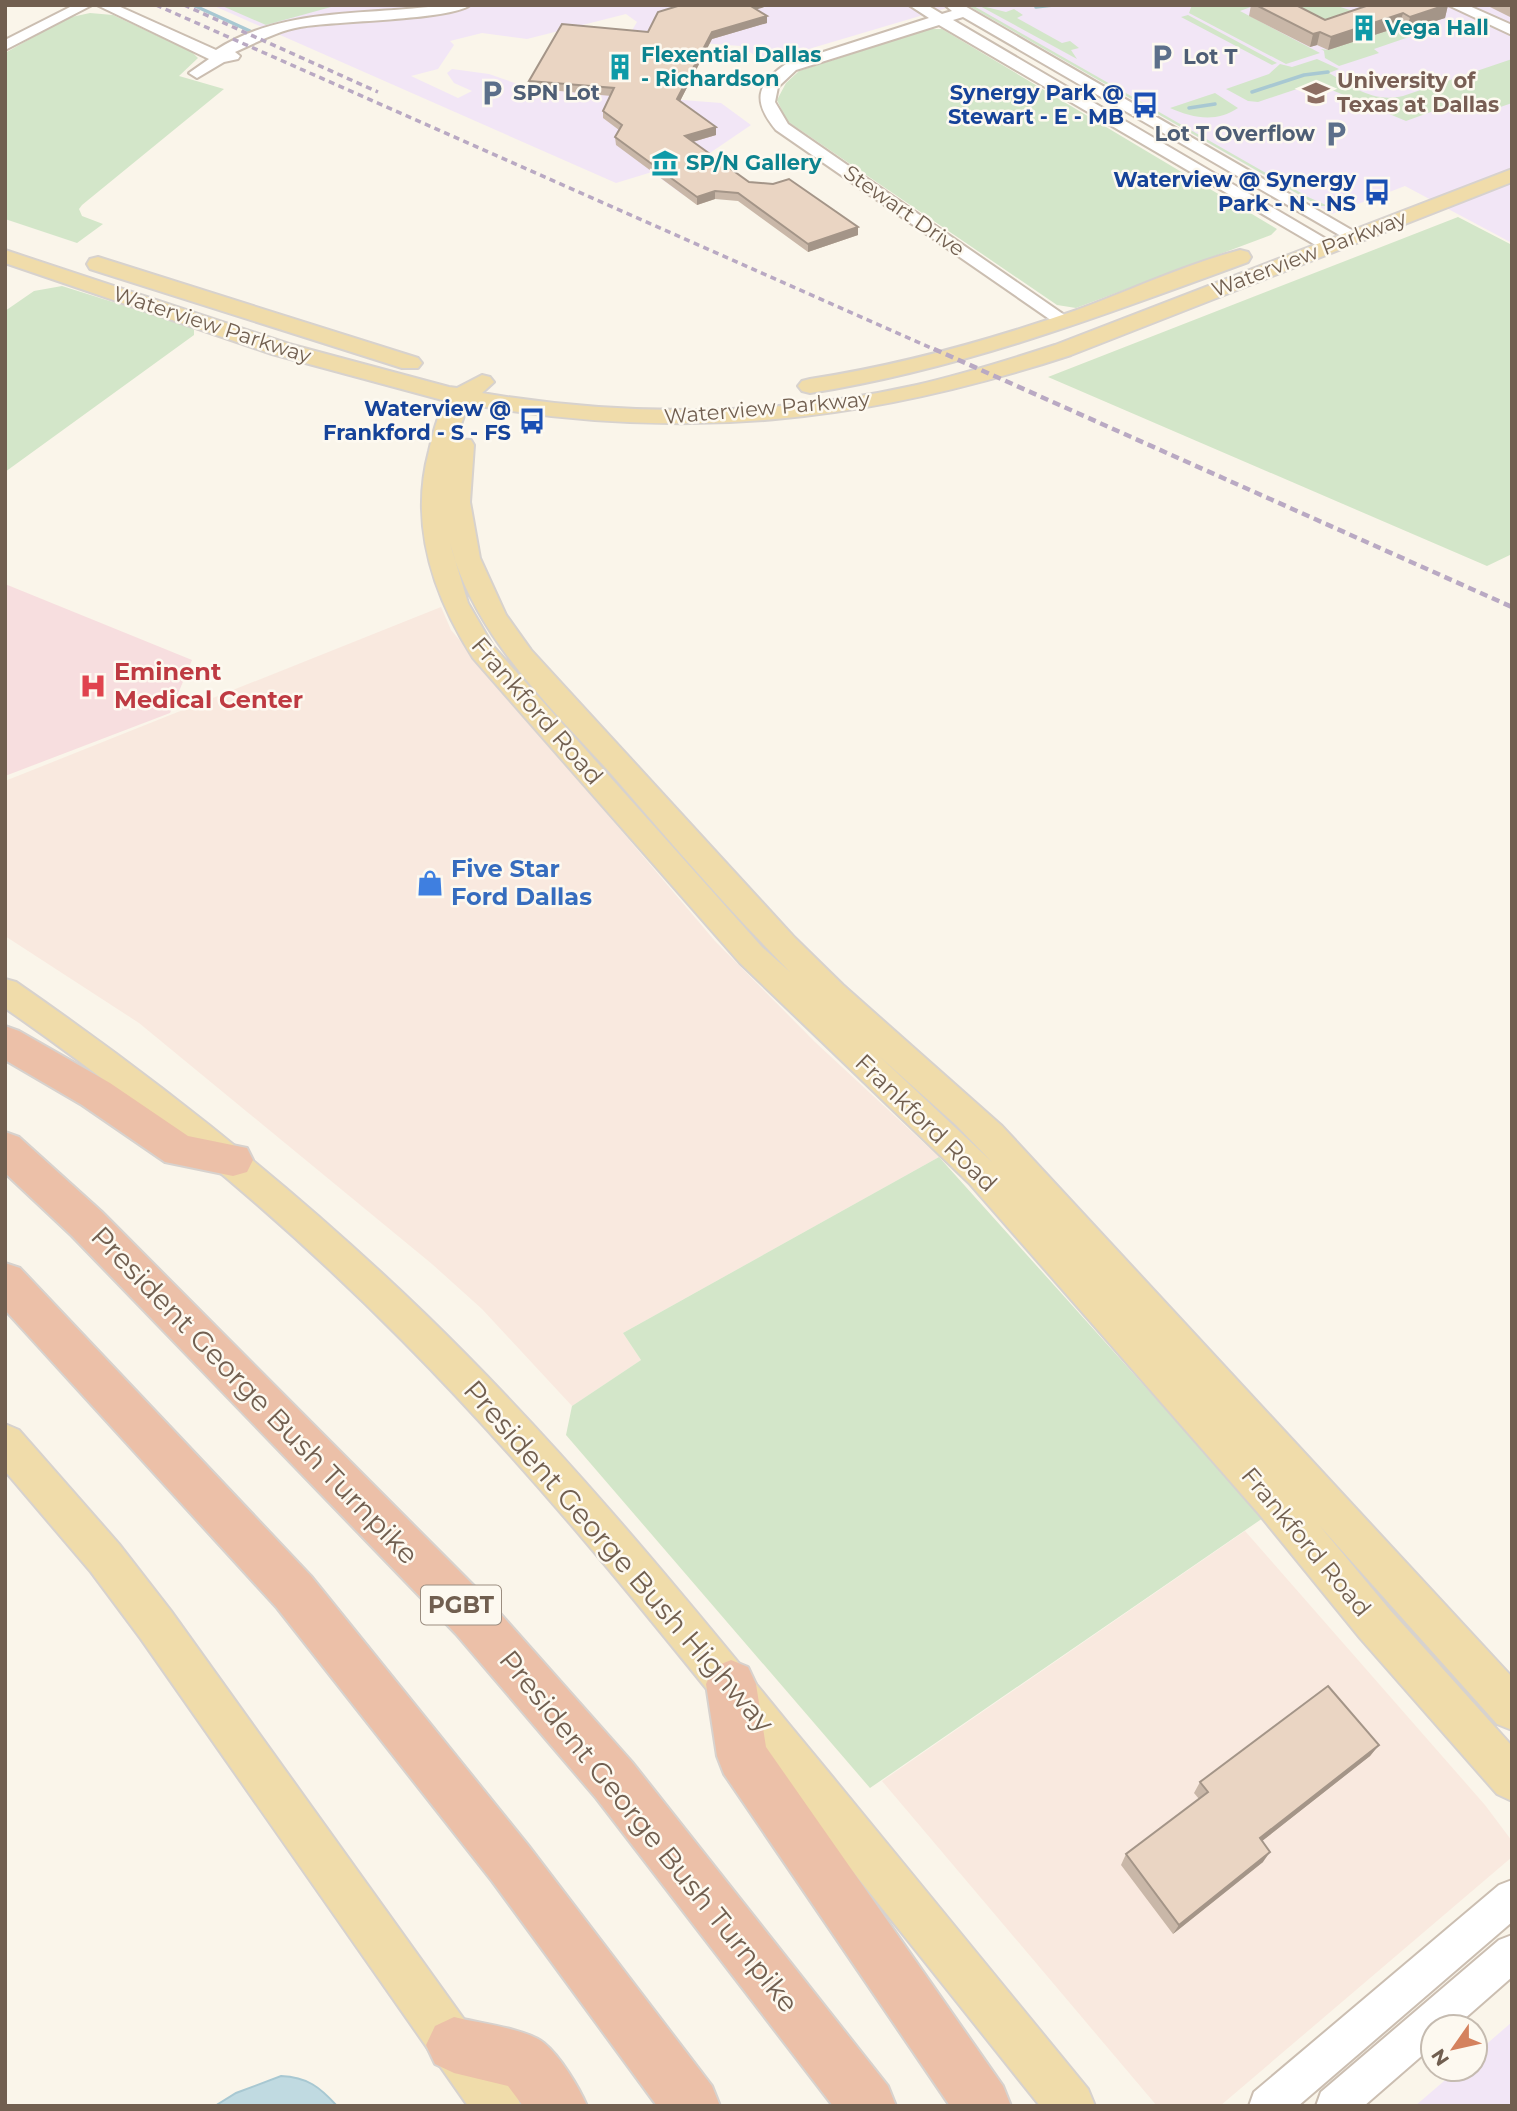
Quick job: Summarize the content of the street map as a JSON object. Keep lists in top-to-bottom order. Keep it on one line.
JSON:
{"streets":{"highway":["President George Bush Turnpike","PGBT"],"main road":["Waterview Parkway","Frankford Road","President George Bush Highway"],"street":["Stewart Drive"]},"crossings":[["Stewart Drive","Waterview Parkway"],["Waterview Parkway","Frankford Road"]],"places":{"building":["Vega Hall","Flexential Dallas - Richardson"],"parking":["Lot T","SPN Lot","Lot T Overflow"],"school or university":["University of Texas at Dallas"],"bus stop":["Synergy Park @ Stewart - E - MB","Waterview @ Synergy Park - N - NS","Waterview @ Frankford - S - FS"],"museum":["SP/N Gallery"],"hospital":["Eminent Medical Center"],"shop":["Five Star Ford Dallas"]},"north":"bottom left"}
